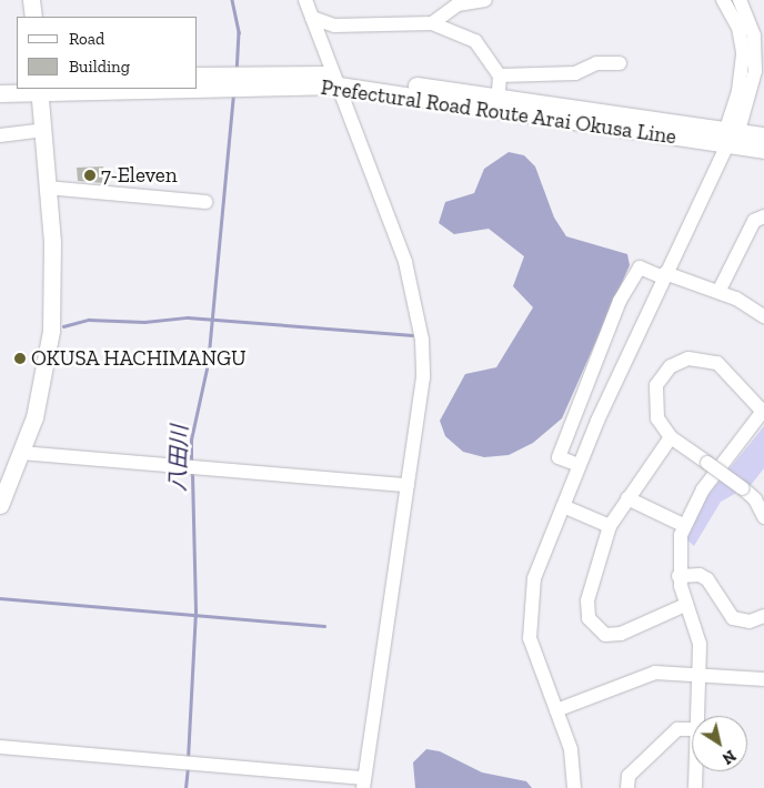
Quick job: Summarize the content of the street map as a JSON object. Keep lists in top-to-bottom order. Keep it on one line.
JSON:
{"streets":{"main road":["Prefectural Road Route Arai Okusa Line"]},"water":["八田川"],"places":["7-Eleven","OKUSA HACHIMANGU"],"legend":["Road","Building"],"north":"bottom right"}
